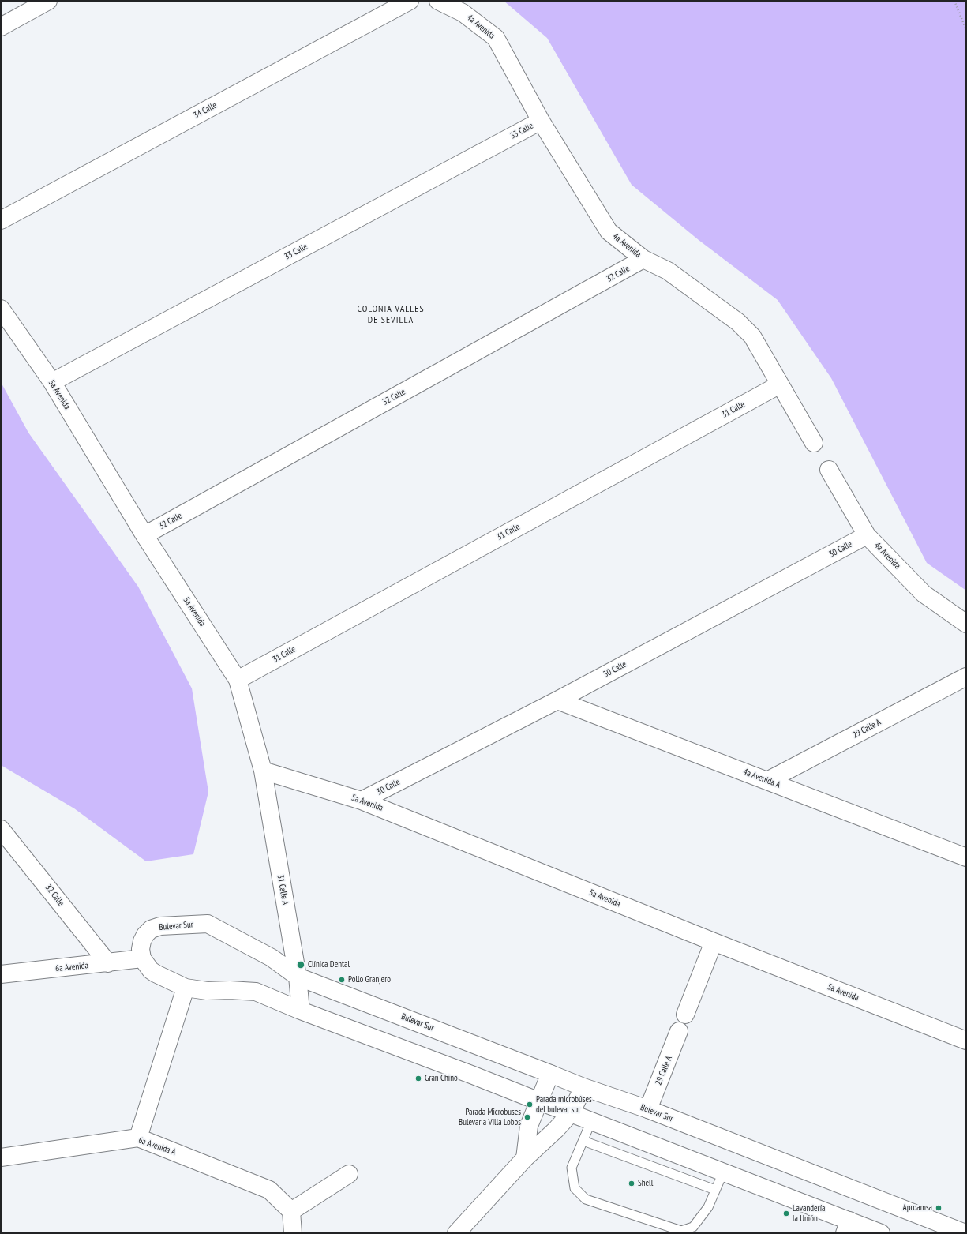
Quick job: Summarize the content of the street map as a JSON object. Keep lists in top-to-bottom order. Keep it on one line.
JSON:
{"streets":{"street":["4a Avenida","34 Calle","33 Calle","32 Calle","5a Avenida","31 Calle","30 Calle","29 Calle A","4a Avenida A","31 Calle A","Bulevar Sur","6a Avenida","6a Avenida A"]},"crossings":[["4a Avenida","33 Calle"],["4a Avenida","32 Calle"],["4a Avenida","31 Calle"],["4a Avenida","30 Calle"],["33 Calle","5a Avenida"],["32 Calle","5a Avenida"],["32 Calle","6a Avenida"],["5a Avenida","31 Calle"],["5a Avenida","30 Calle"],["5a Avenida","31 Calle A"],["30 Calle","4a Avenida A"],["29 Calle A","4a Avenida A"],["29 Calle A","Bulevar Sur"],["31 Calle A","Bulevar Sur"],["Bulevar Sur","6a Avenida"]],"districts":["COLONIA VALLES DE SEVILLA"],"places":["Clínica Dental","Pollo Granjero","Gran Chino","Parada microbúses del bulevar sur","Parada Microbuses Bulevar a Villa Lobos","Shell","Aproamsa","Lavandería la Unión"]}
